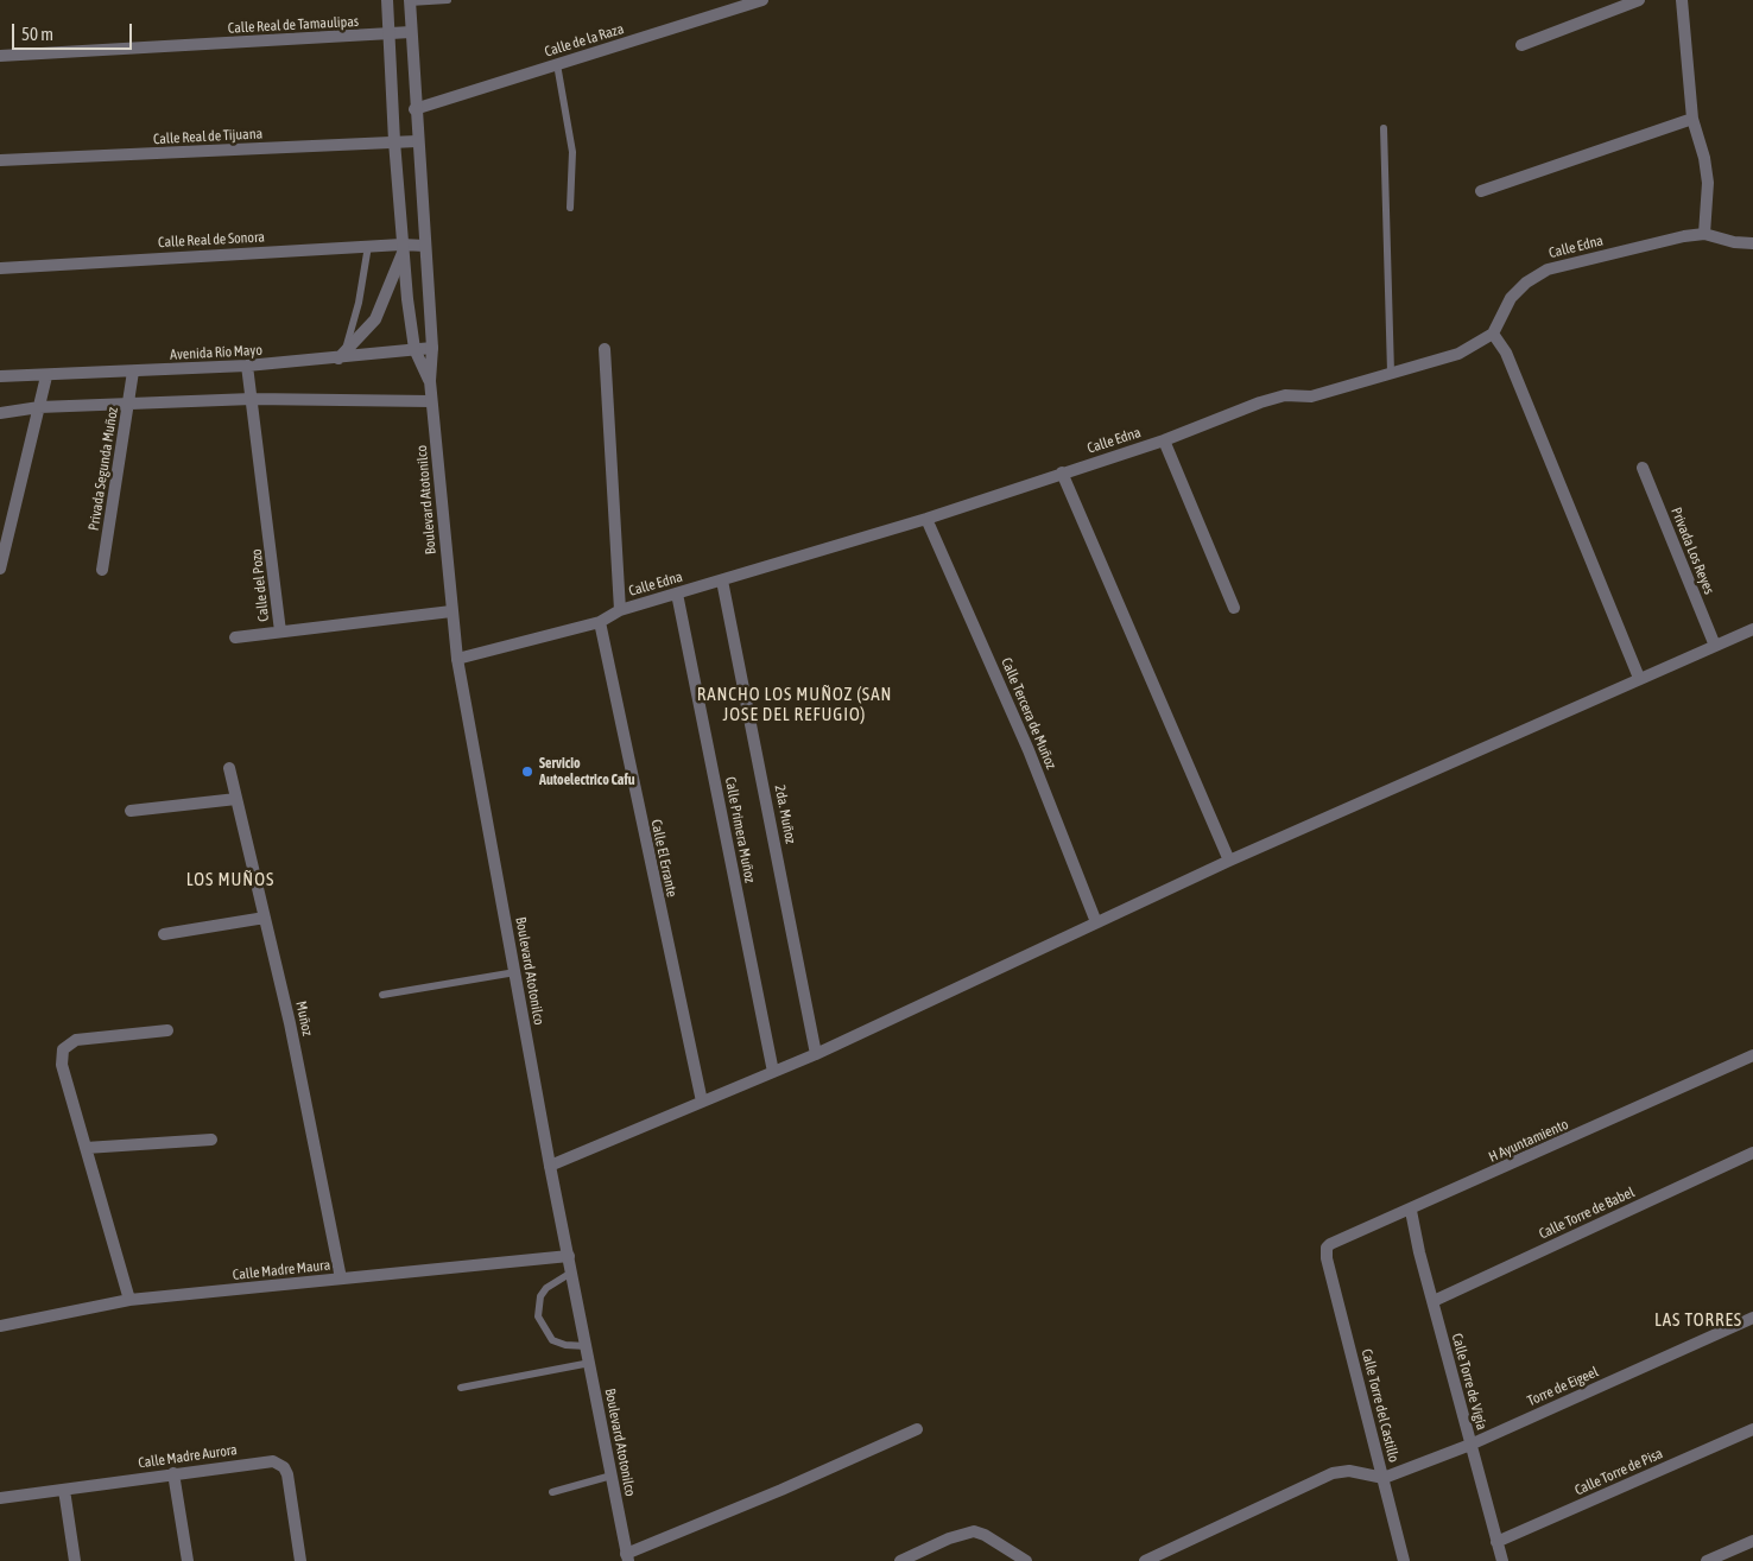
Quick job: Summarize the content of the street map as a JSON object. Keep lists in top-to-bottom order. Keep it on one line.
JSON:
{"streets":{"street":["Calle Real de Tamaulipas","Calle de la Raza","Calle Real de Tijuana","Calle Real de Sonora","Calle Edna","Avenida Río Mayo","Privada Segunda Muñoz","Boulevard Atotonilco","Privada Los Reyes","Calle del Pozo","Calle Tercera de Muñoz","2da. Muñoz","Calle Primera Muñoz","Calle El Errante","Muñoz","H Ayuntamiento","Calle Torre de Babel","Calle Madre Maura","Calle Torre de Vigía","Torre de Eigeel","Calle Torre del Castillo","Calle Madre Aurora","Calle Torre de Pisa"]},"crossings":[["Calle Real de Tamaulipas","Boulevard Atotonilco"],["Calle de la Raza","Boulevard Atotonilco"],["Calle Real de Tijuana","Boulevard Atotonilco"],["Calle Real de Sonora","Boulevard Atotonilco"],["Calle Edna","Boulevard Atotonilco"],["Calle Edna","Calle Tercera de Muñoz"],["Calle Edna","2da. Muñoz"],["Calle Edna","Calle Primera Muñoz"],["Calle Edna","Calle El Errante"],["Avenida Río Mayo","Privada Segunda Muñoz"],["Avenida Río Mayo","Boulevard Atotonilco"],["Avenida Río Mayo","Calle del Pozo"],["Boulevard Atotonilco","Calle del Pozo"],["Boulevard Atotonilco","Calle Madre Maura"],["Muñoz","Calle Madre Maura"],["H Ayuntamiento","Calle Torre de Vigía"],["H Ayuntamiento","Calle Torre del Castillo"],["Calle Torre de Babel","Calle Torre de Vigía"],["Calle Torre de Vigía","Torre de Eigeel"],["Calle Torre de Vigía","Calle Torre de Pisa"],["Torre de Eigeel","Calle Torre del Castillo"]],"districts":["RANCHO LOS MUÑOZ (SAN JOSE DEL REFUGIO)","LOS MUÑOS","LAS TORRES"],"places":["Servicio Autoelectrico Cafu"],"scale_bar":"50 m"}
